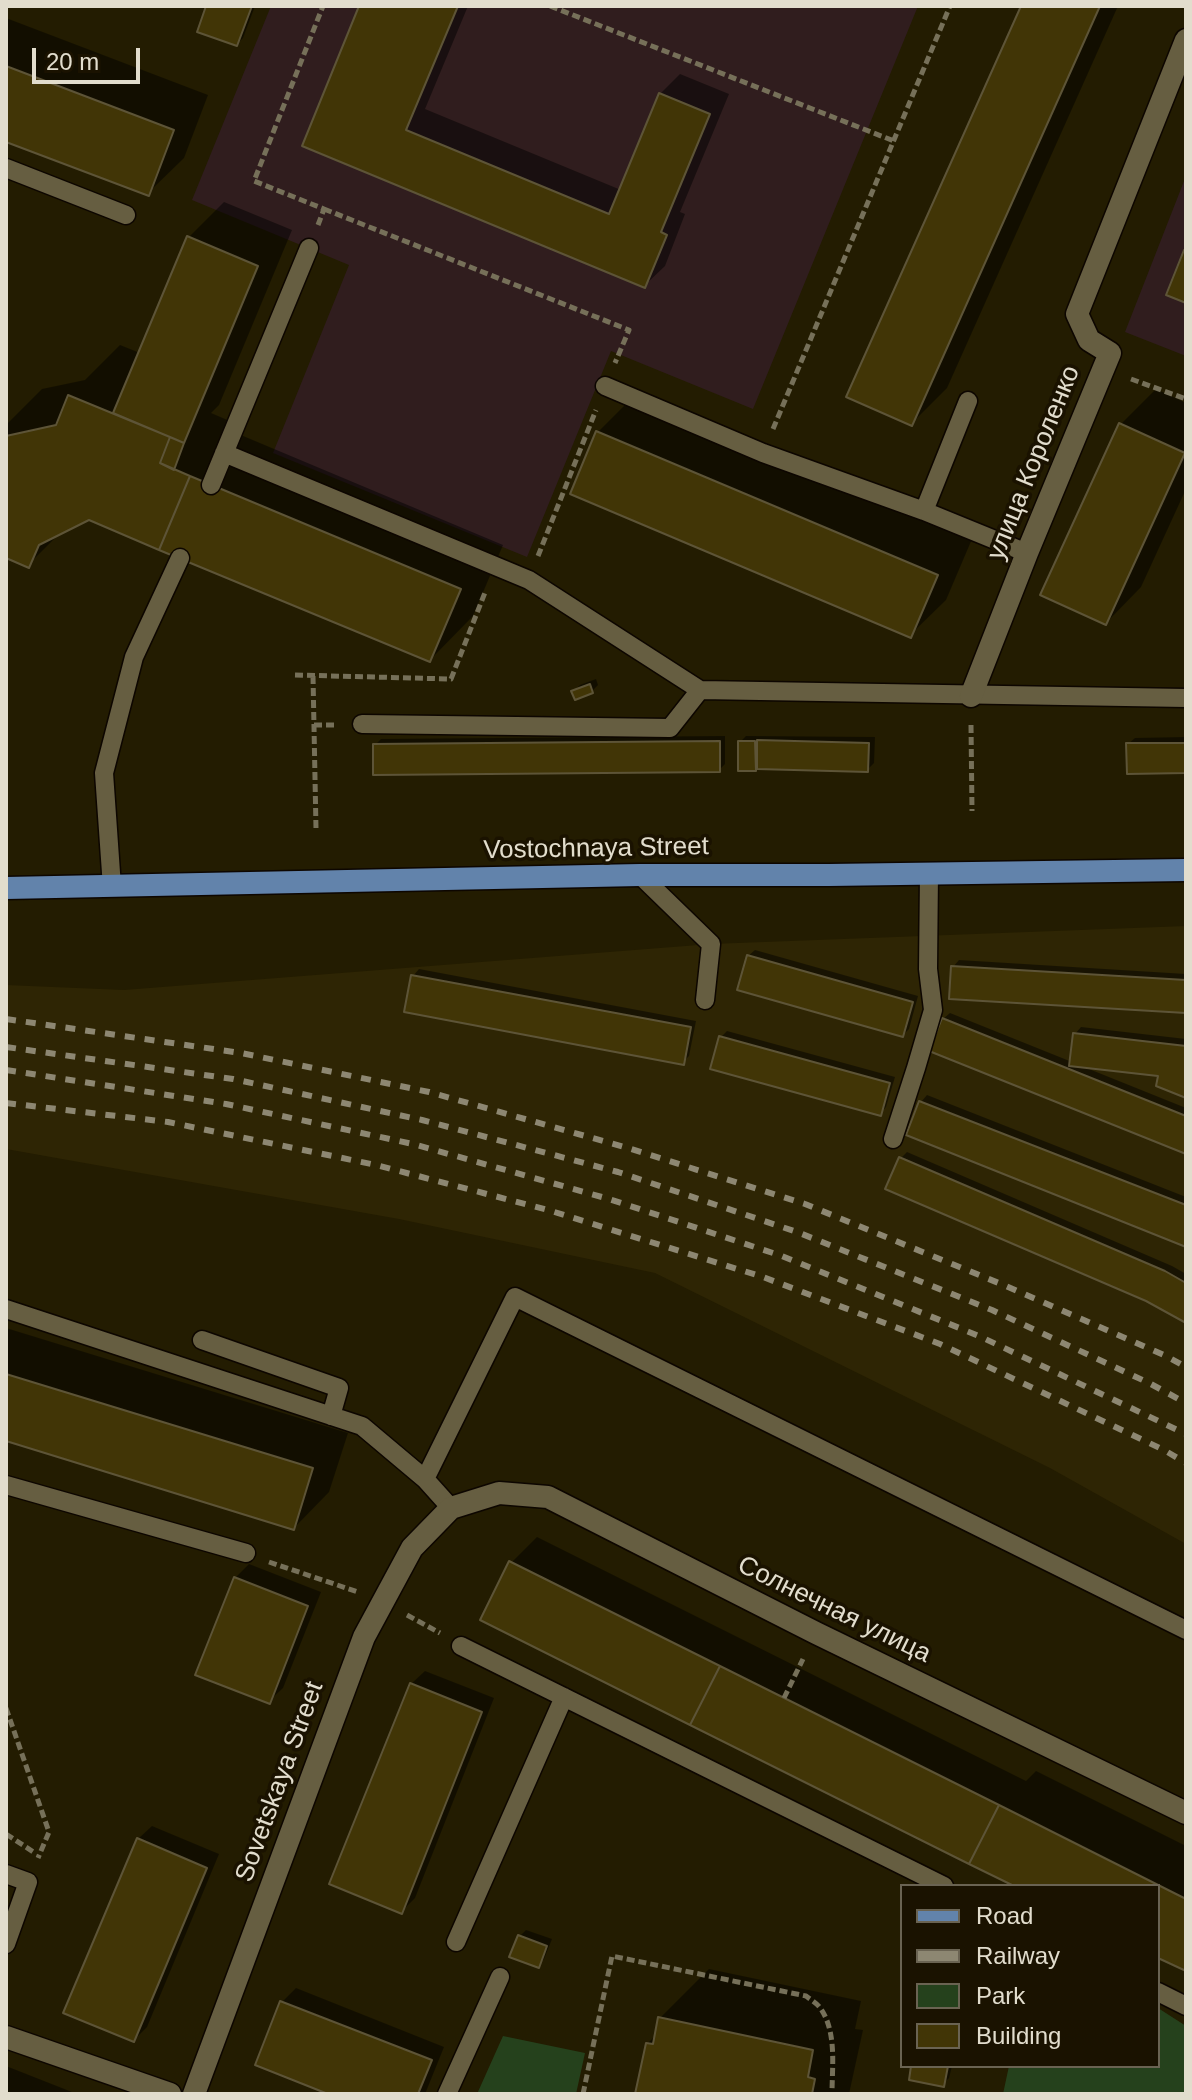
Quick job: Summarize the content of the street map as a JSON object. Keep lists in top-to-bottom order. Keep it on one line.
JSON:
{"streets":{"main road":["Vostochnaya Street"],"street":["улица Короленко","Солнечная улица","Sovetskaya Street"]},"crossings":[["Солнечная улица","Sovetskaya Street"]],"legend":["Road","Railway","Park","Building"],"scale_bar":"20 m"}
